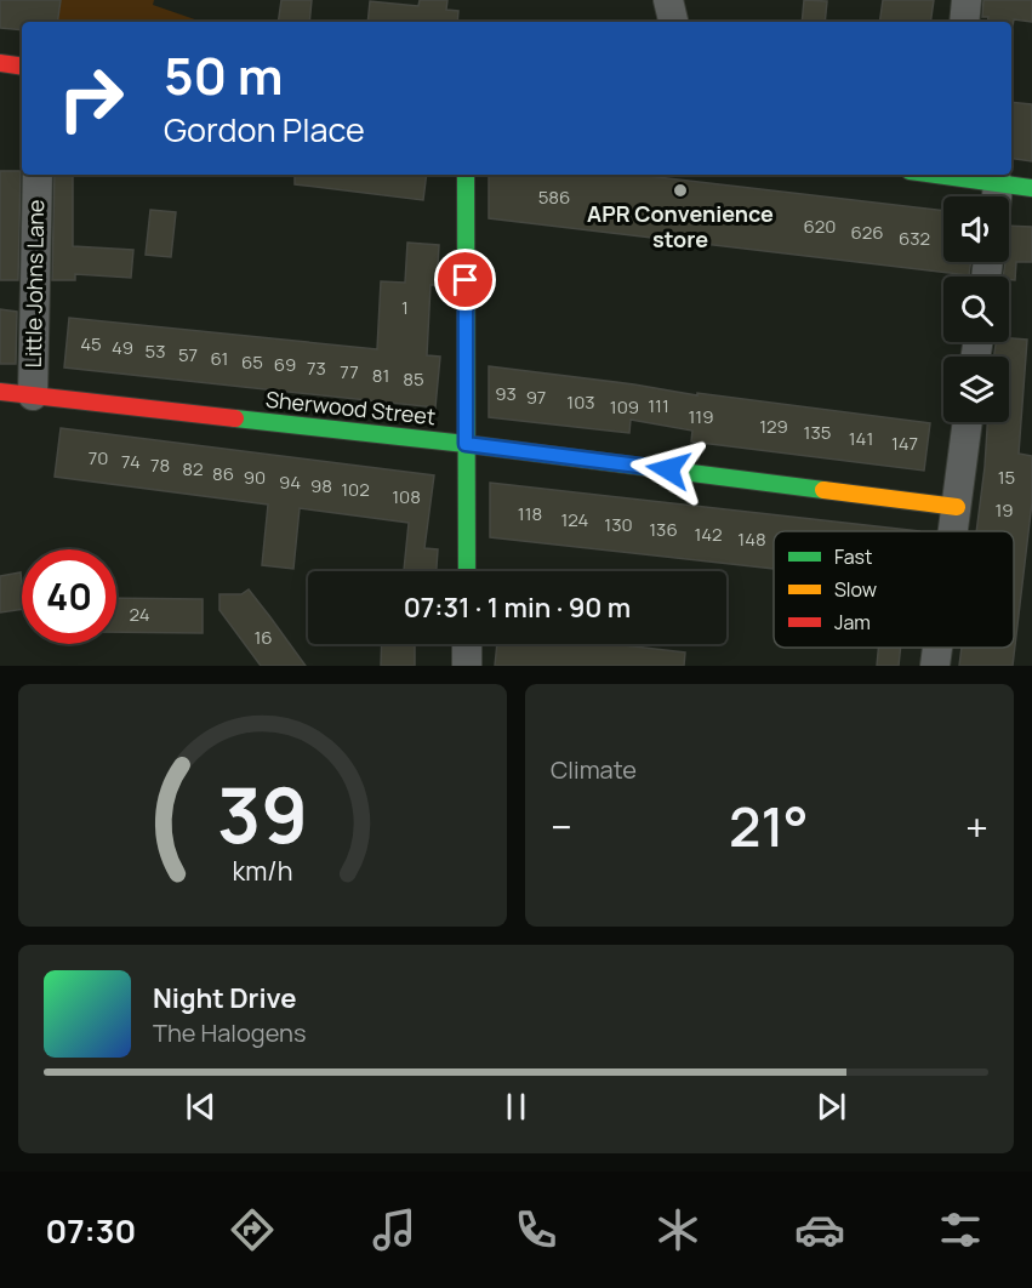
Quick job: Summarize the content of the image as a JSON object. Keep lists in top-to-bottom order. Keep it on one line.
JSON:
{"streets":{"street":["Little Johns Lane","Sherwood Street"]},"crossings":[["Little Johns Lane","Sherwood Street"]],"places":["APR Convenience store"],"house_numbers":["586","620","626","632","1","45","49","53","57","61","65","69","73","77","81","85","93","97","103","111","109","119","129","135","141","147","70","74","78","82","86","90","15","94","98","102","108","19","118","124","130","136","142","148","24","16"],"legend":["Fast","Slow","Jam"],"page":{"turn":["50 m","Gordon Place"],"limit":"40","trip":"07:31 · 1 min · 90 m","tile":"Climate","heat":["−","21°","+"],"song":["Night Drive","The Halogens"],"tabs":"07:30","gauge":["39","km/h"]}}
